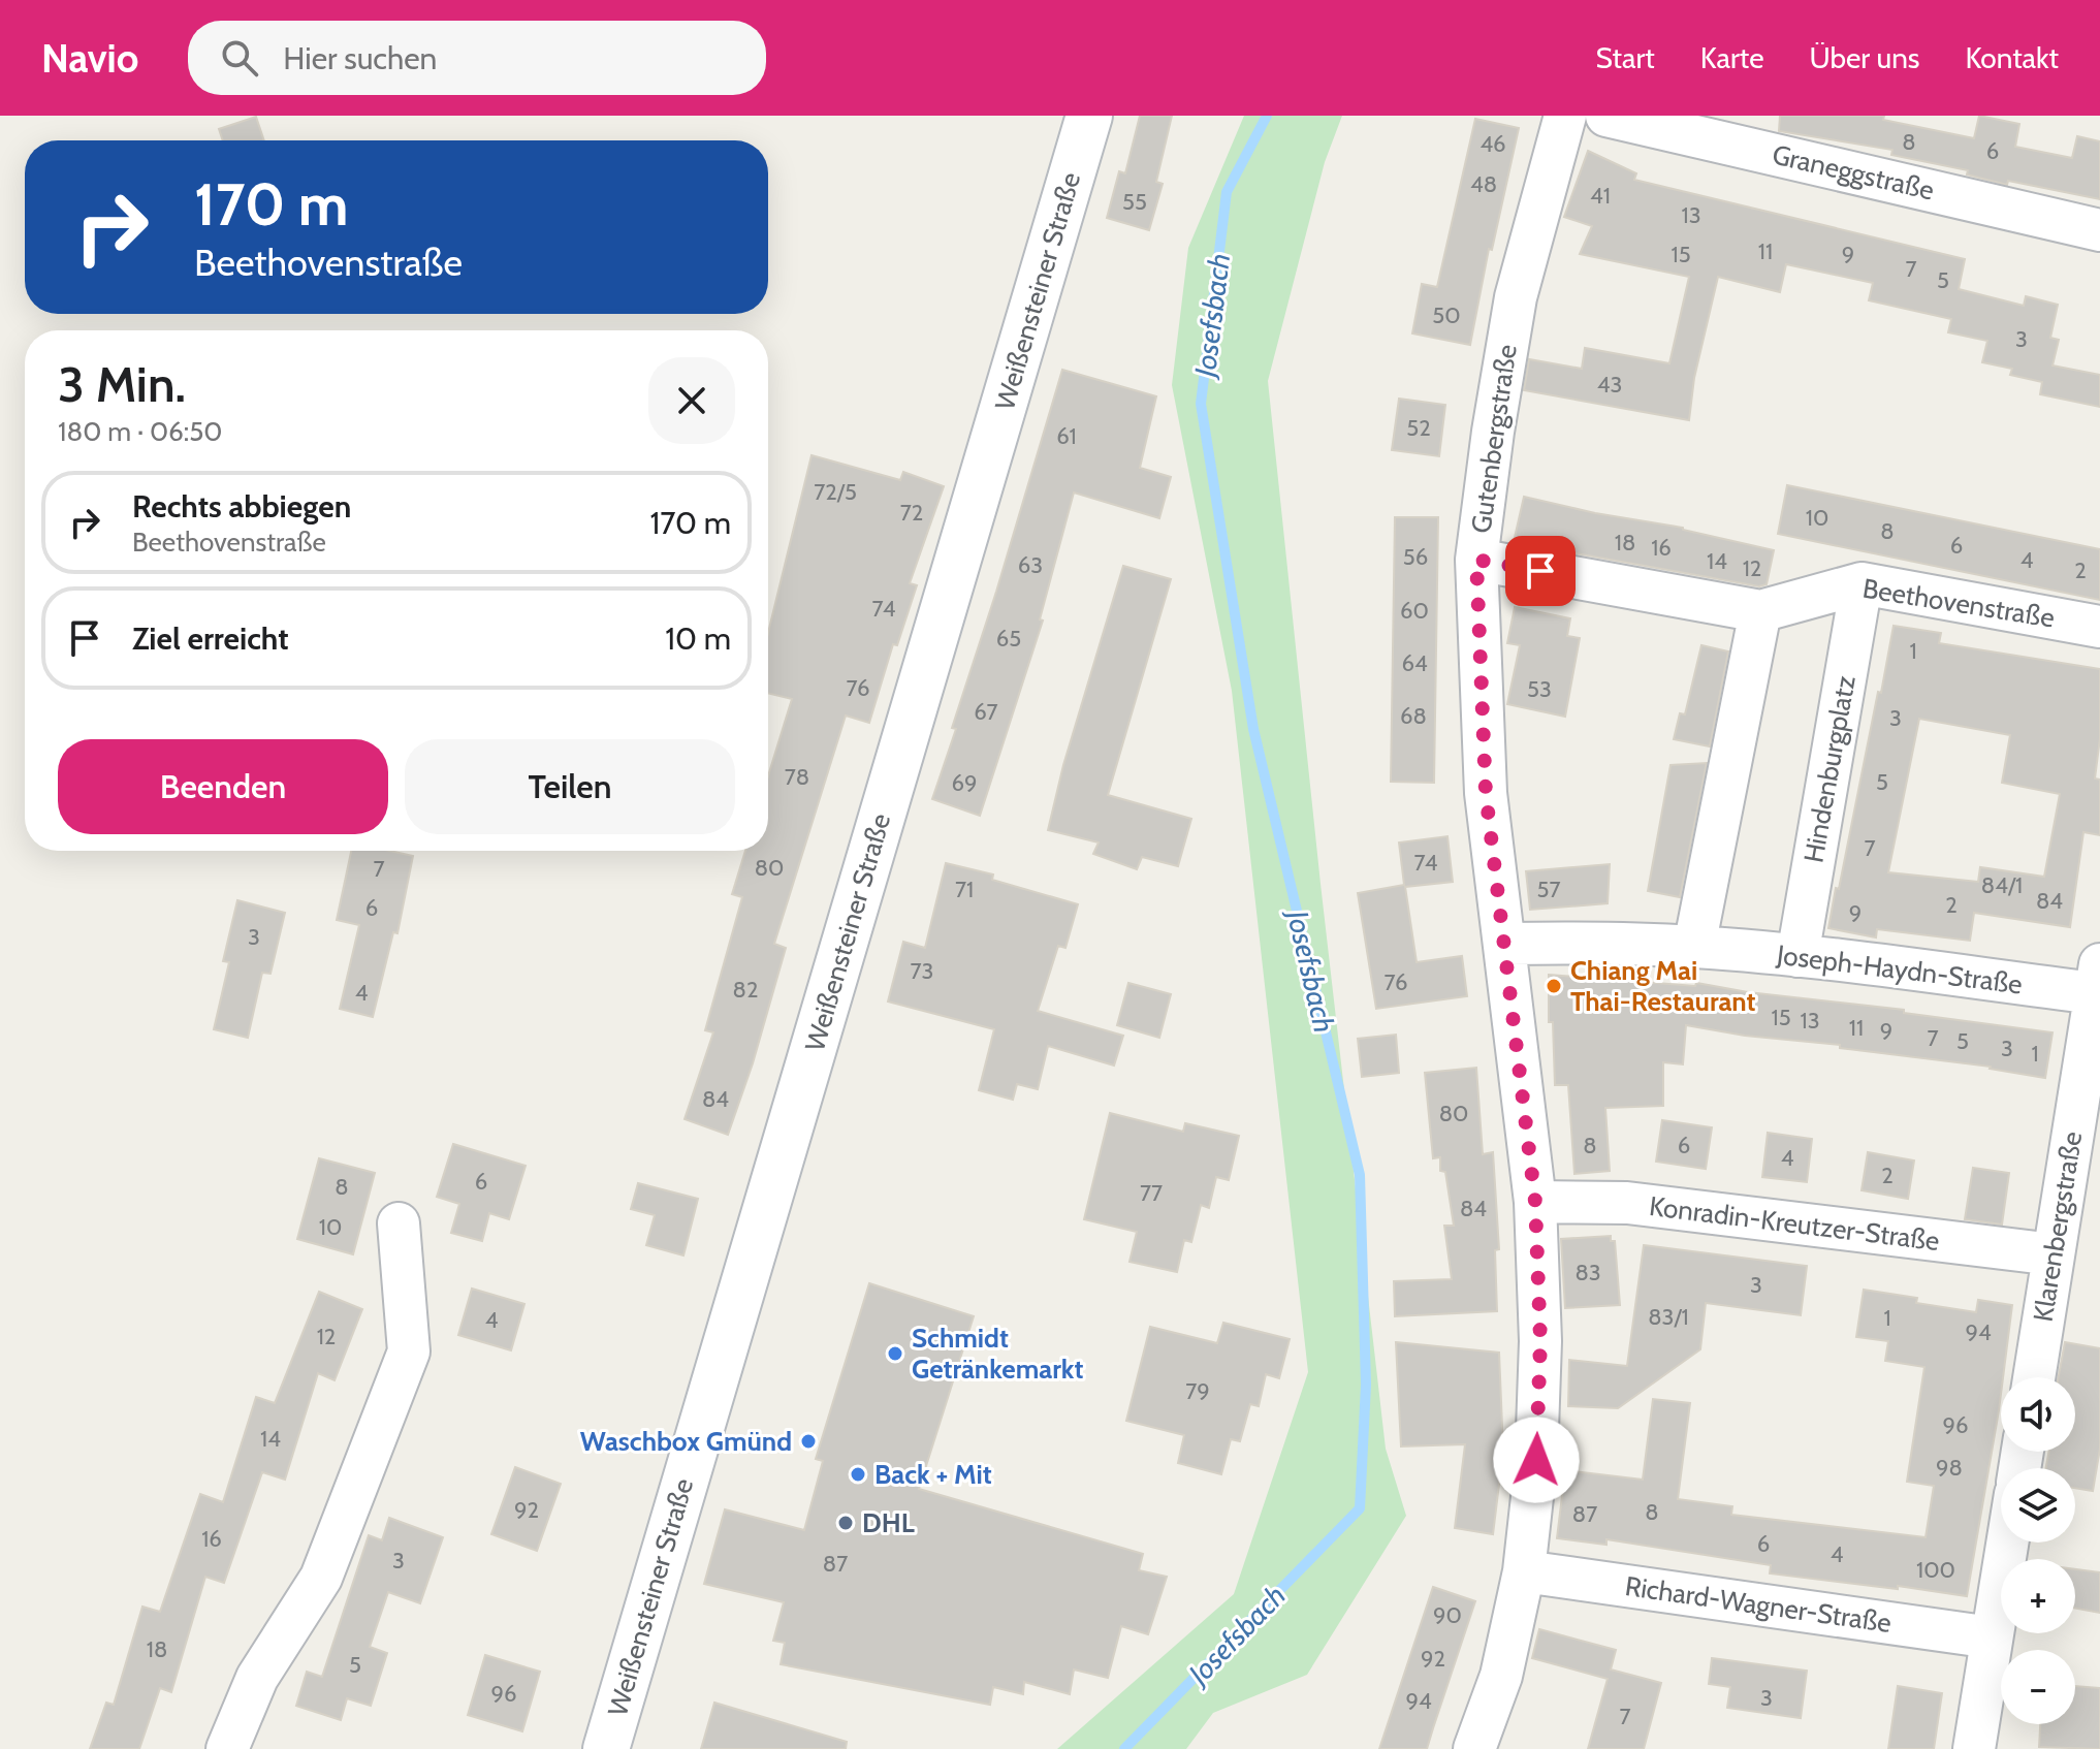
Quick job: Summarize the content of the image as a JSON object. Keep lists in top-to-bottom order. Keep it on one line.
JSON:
{"streets":{"main road":["Weißensteiner Straße"],"street":["Graneggstraße","Gutenbergstraße","Beethovenstraße","Hindenburgplatz","Joseph-Haydn-Straße","Konradin-Kreutzer-Straße","Klarenbergstraße","Richard-Wagner-Straße"]},"crossings":[["Gutenbergstraße","Beethovenstraße"],["Gutenbergstraße","Joseph-Haydn-Straße"],["Gutenbergstraße","Konradin-Kreutzer-Straße"],["Gutenbergstraße","Richard-Wagner-Straße"],["Beethovenstraße","Hindenburgplatz"],["Hindenburgplatz","Joseph-Haydn-Straße"],["Joseph-Haydn-Straße","Klarenbergstraße"],["Konradin-Kreutzer-Straße","Klarenbergstraße"]],"water":["Josefsbach"],"places":["Chiang Mai Thai-Restaurant","Schmidt Getränkemarkt","Waschbox Gmünd","Back + Mit","DHL"],"house_numbers":["8","46","6","48","41","55","13","11","15","9","7","5","50","3","43","52","61","72/5","72","10","8","18","6","16","56","4","14","63","12","2","74","60","65","1","64","76","53","67","68","3","78","5","69","7","74","80","7","84/1","71","57","84","2","6","9","3","73","76","82","4","15","13","11","9","7","5","3","1","84","80","8","6","4","2","6","8","77","84","10","83","3","83/1","1","4","94","12","79","96","14","98","92","8","87","16","6","4","3","87","100","90","18","92","5","96","3","94","7"],"page":{"header":"Navio","search":"Hier suchen","nav":["Start","Karte","Über uns","Kontakt"],"turn":["170 m","Beethovenstraße"],"heading":["3 Min.","180 m · 06:50"],"list":[{"name":"Rechts abbiegen","note":"Beethovenstraße","value":"170 m"},{"name":"Ziel erreicht","value":"10 m"}],"buttons":["Beenden","Teilen"],"map_buttons":["+","−"]}}
